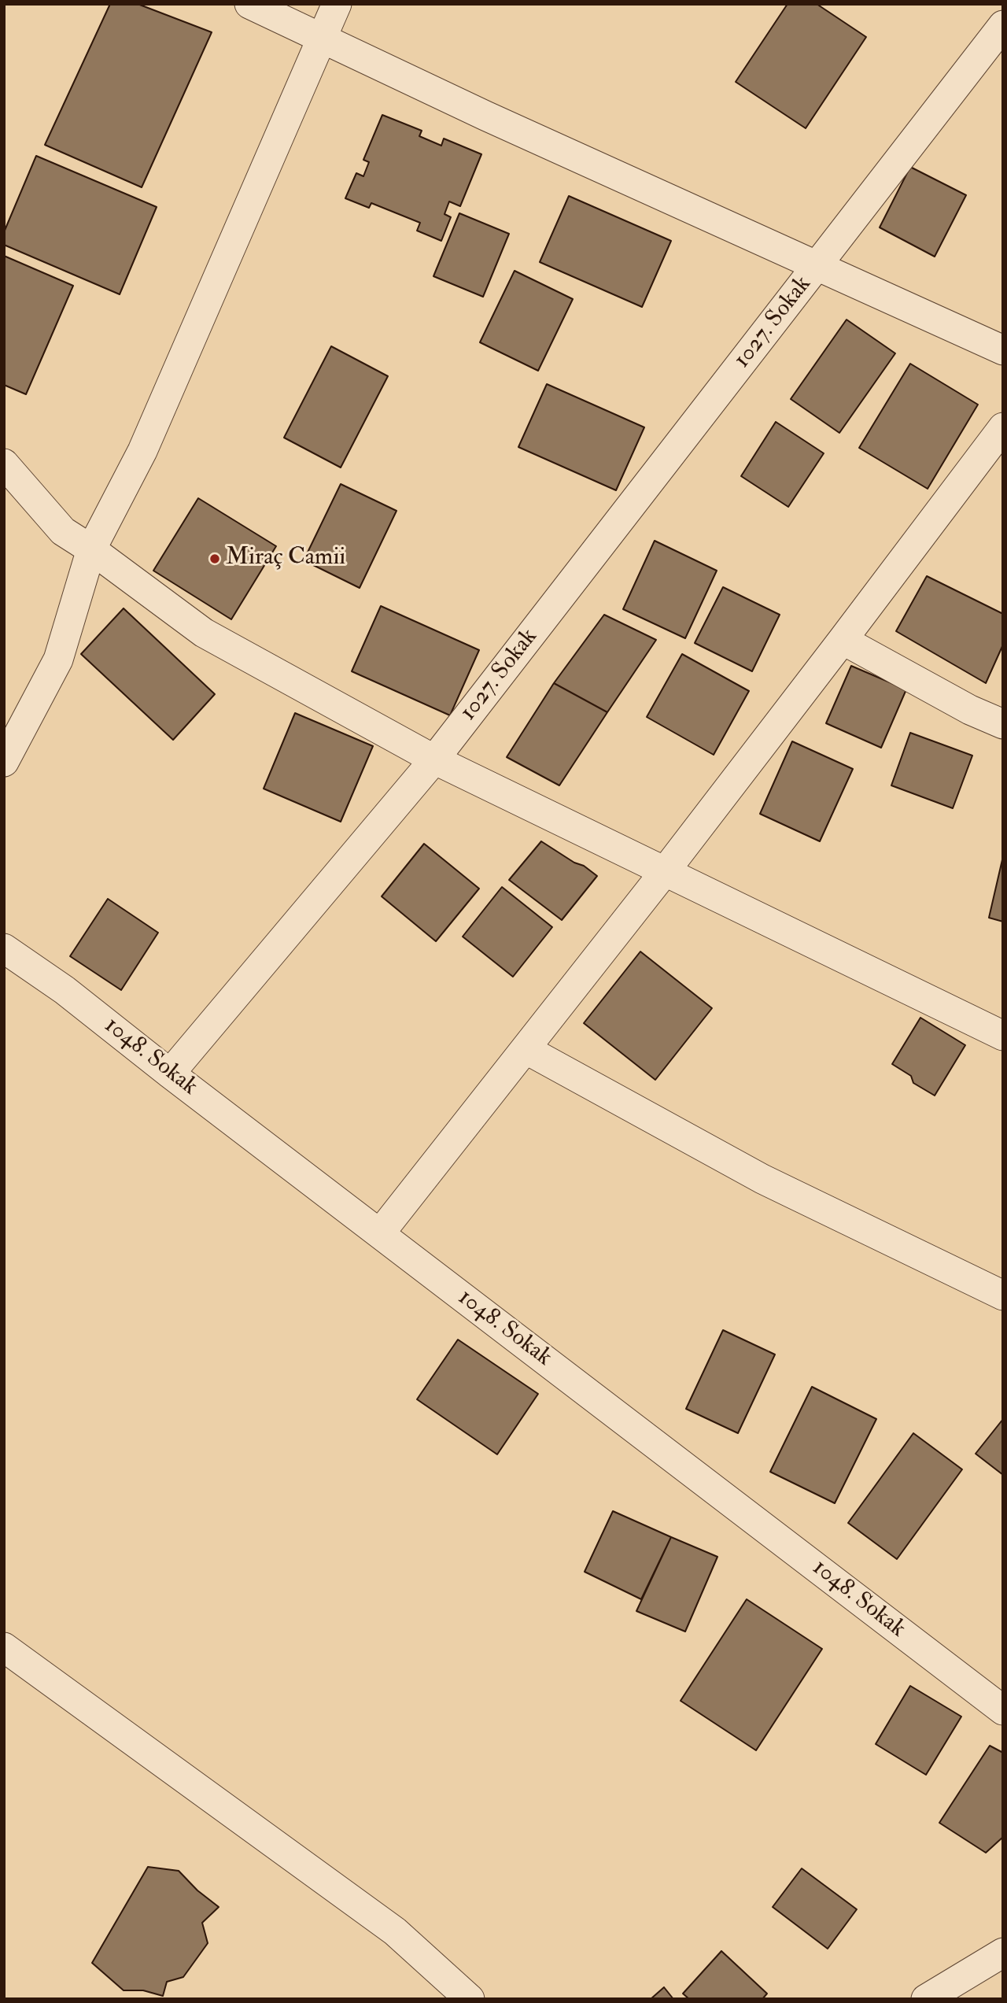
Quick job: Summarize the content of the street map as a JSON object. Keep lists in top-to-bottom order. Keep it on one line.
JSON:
{"streets":{"street":["1027. Sokak","1048. Sokak"]},"crossings":[["1027. Sokak","1048. Sokak"]],"places":["Miraç Camii"]}
